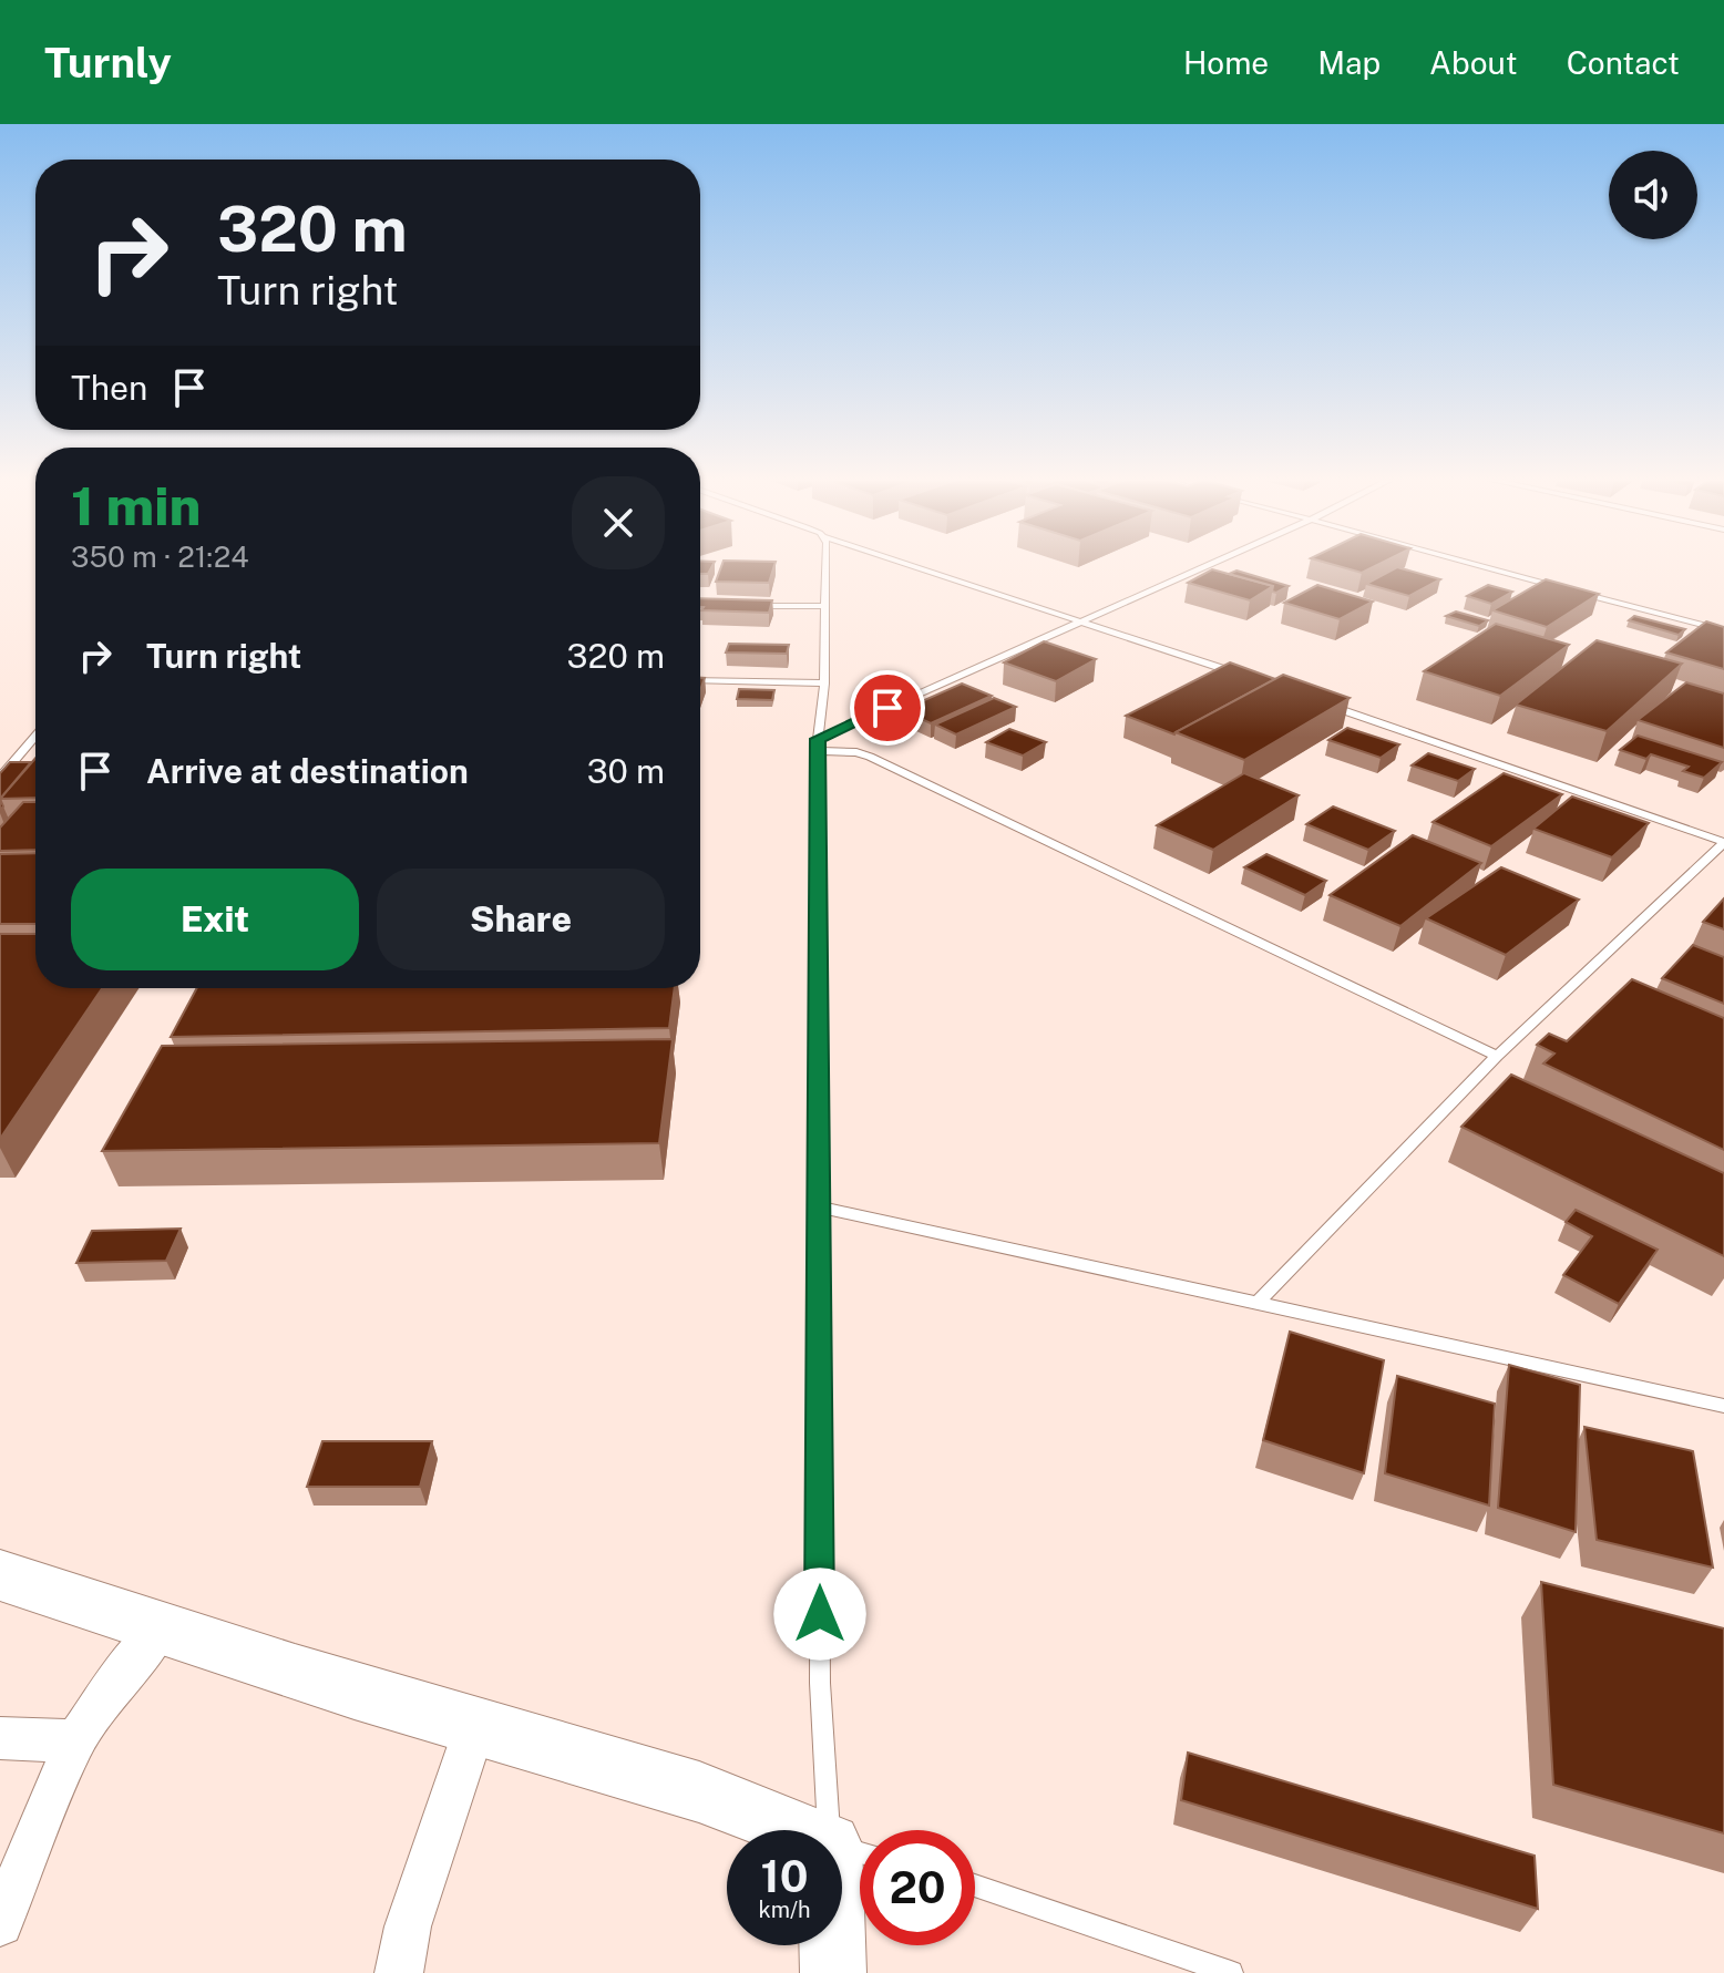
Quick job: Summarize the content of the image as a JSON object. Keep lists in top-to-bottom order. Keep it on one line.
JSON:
{"page":{"header":"Turnly","nav":["Home","Map","About","Contact"],"turn":["320 m","Turn right"],"then":"Then","heading":["1 min","350 m · 21:24"],"list":[{"name":"Turn right","value":"320 m"},{"name":"Arrive at destination","value":"30 m"}],"buttons":["Exit","Share"],"speed":"10 km/h","limit":"20"}}
